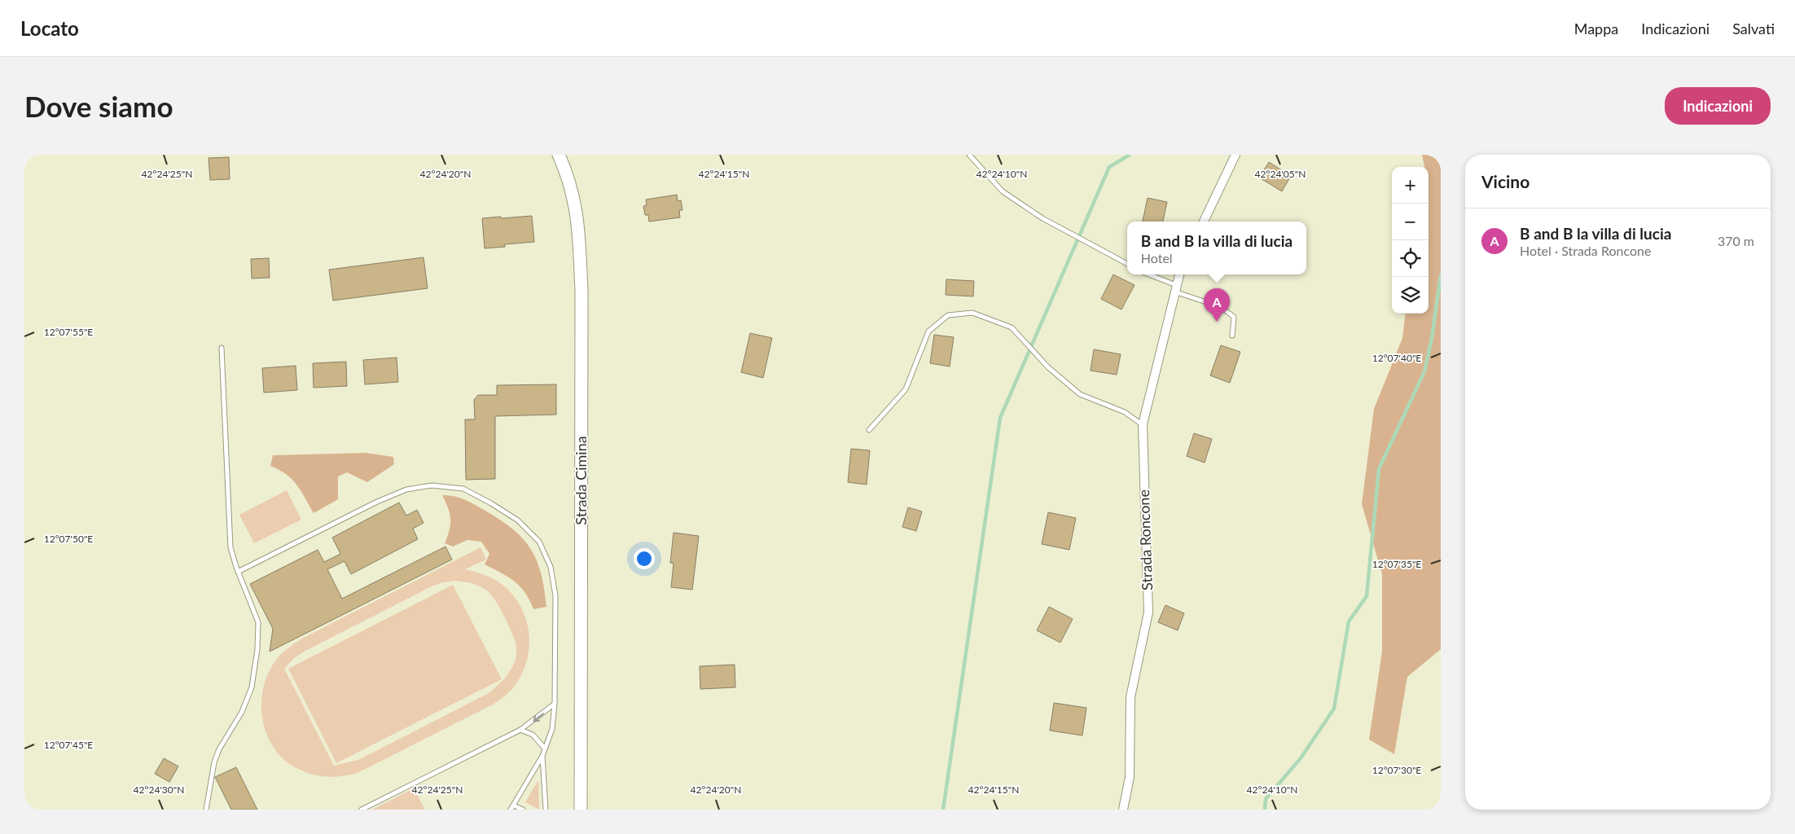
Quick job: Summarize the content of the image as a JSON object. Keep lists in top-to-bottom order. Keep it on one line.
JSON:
{"streets":{"main road":["Strada Cimina"],"street":["Strada Roncone"]},"page":{"header":"Locato","nav":["Mappa","Indicazioni","Salvati"],"buttons":"Indicazioni","title":"Dove siamo","heading":"Vicino","map_buttons":["+","−"],"list":[{"mark":"A","name":"B and B la villa di lucia","note":"Hotel · Strada Roncone","value":"370 m"}],"popup":["B and B la villa di lucia","Hotel"],"pins":"A"},"coordinates":["42°24'25\"N","42°24'20\"N","42°24'15\"N","42°24'10\"N","42°24'05\"N","12°07'55\"E","12°07'40\"E","12°07'50\"E","12°07'35\"E","12°07'45\"E","12°07'30\"E","42°24'30\"N"]}
